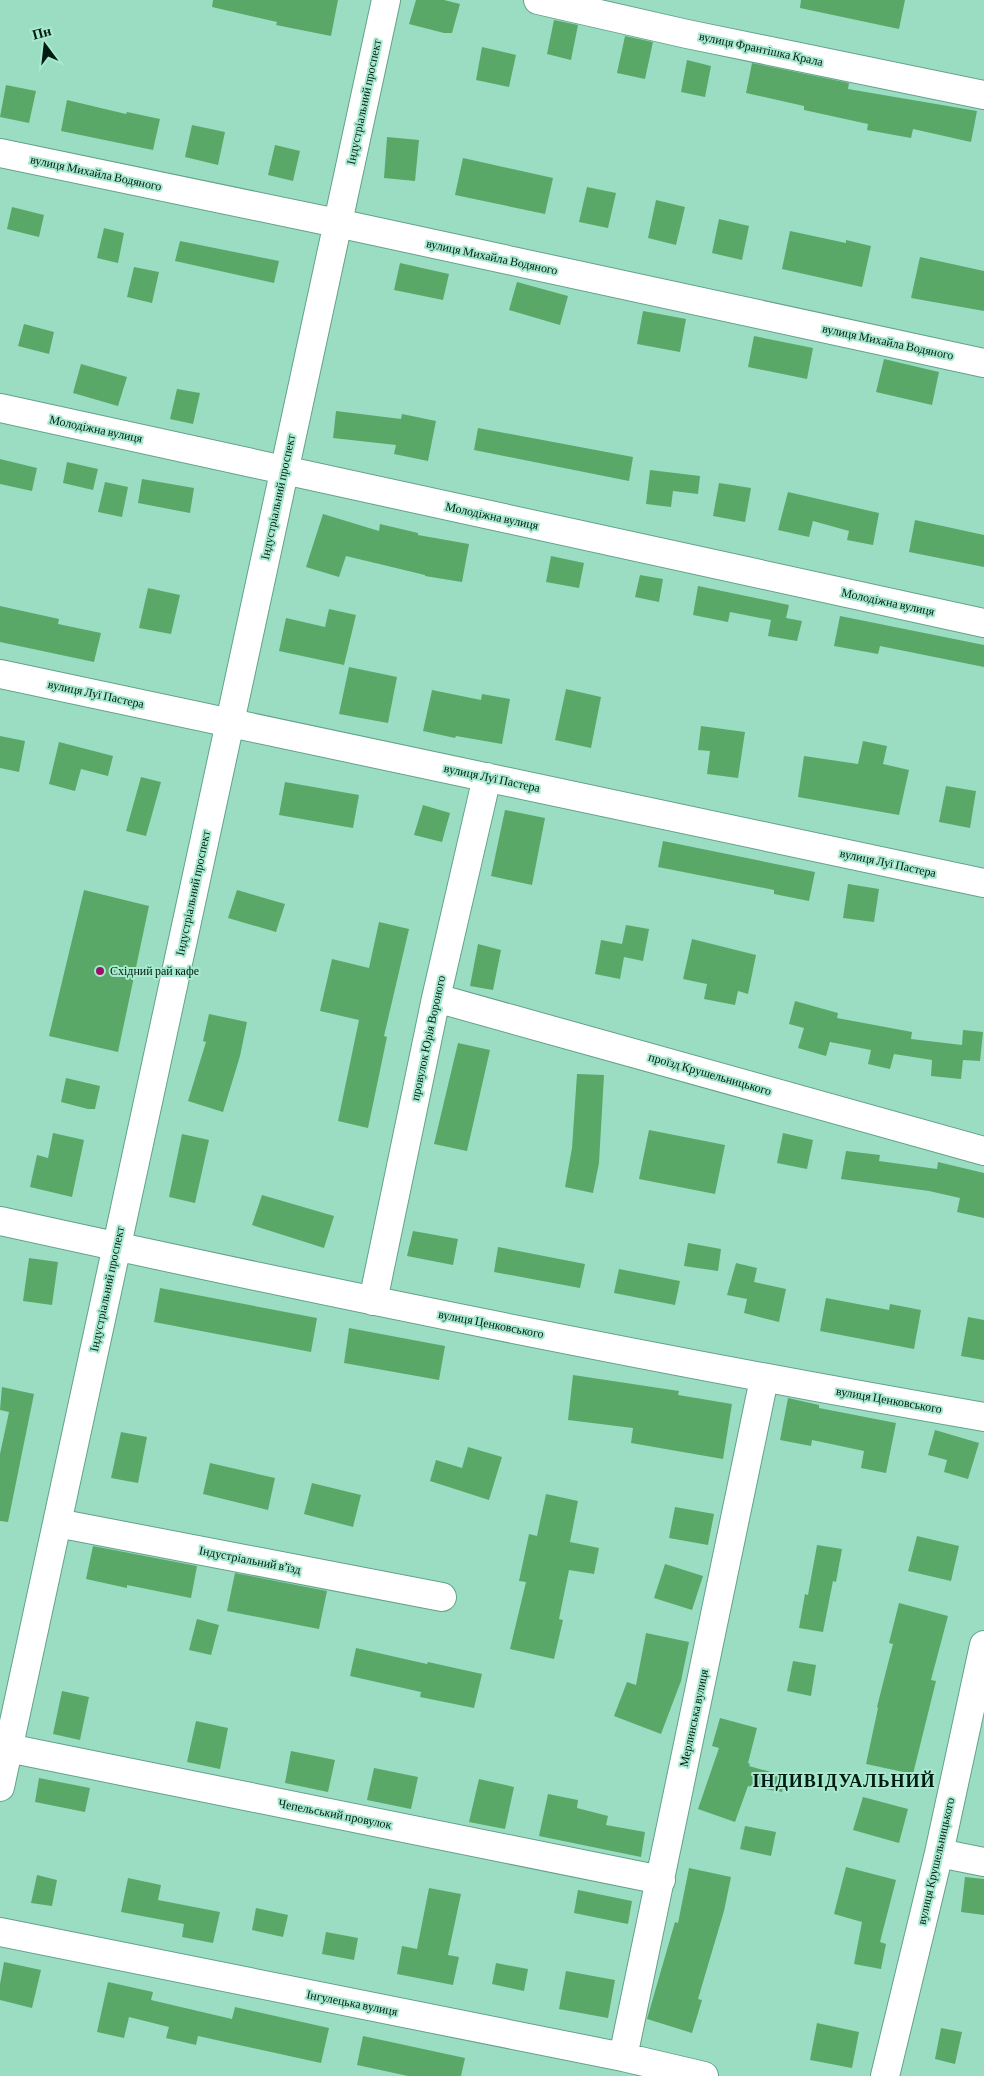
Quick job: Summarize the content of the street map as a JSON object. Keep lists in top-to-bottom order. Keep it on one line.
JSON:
{"streets":{"street":["вулиця Франтішка Крала","Індустріальний проспект","вулиця Михайла Водяного","Молодіжна вулиця","вулиця Луї Пастера","провулок Юрія Вороного","проїзд Крушельницького","вулиця Ценковського","Індустріальний в’їзд","Мерлинська вулиця","Чепельський провулок","вулиця Крушельницького","Інгулецька вулиця"]},"crossings":[["Індустріальний проспект","вулиця Михайла Водяного"],["Індустріальний проспект","Молодіжна вулиця"],["Індустріальний проспект","вулиця Луї Пастера"],["Індустріальний проспект","вулиця Ценковського"],["Індустріальний проспект","Індустріальний в’їзд"],["Індустріальний проспект","Чепельський провулок"],["вулиця Луї Пастера","провулок Юрія Вороного"],["провулок Юрія Вороного","проїзд Крушельницького"],["провулок Юрія Вороного","вулиця Ценковського"],["вулиця Ценковського","Мерлинська вулиця"],["Мерлинська вулиця","Чепельський провулок"],["Мерлинська вулиця","Інгулецька вулиця"]],"districts":["ІНДИВІДУАЛЬНИЙ"],"places":["Східний рай кафе"],"north":"top"}
